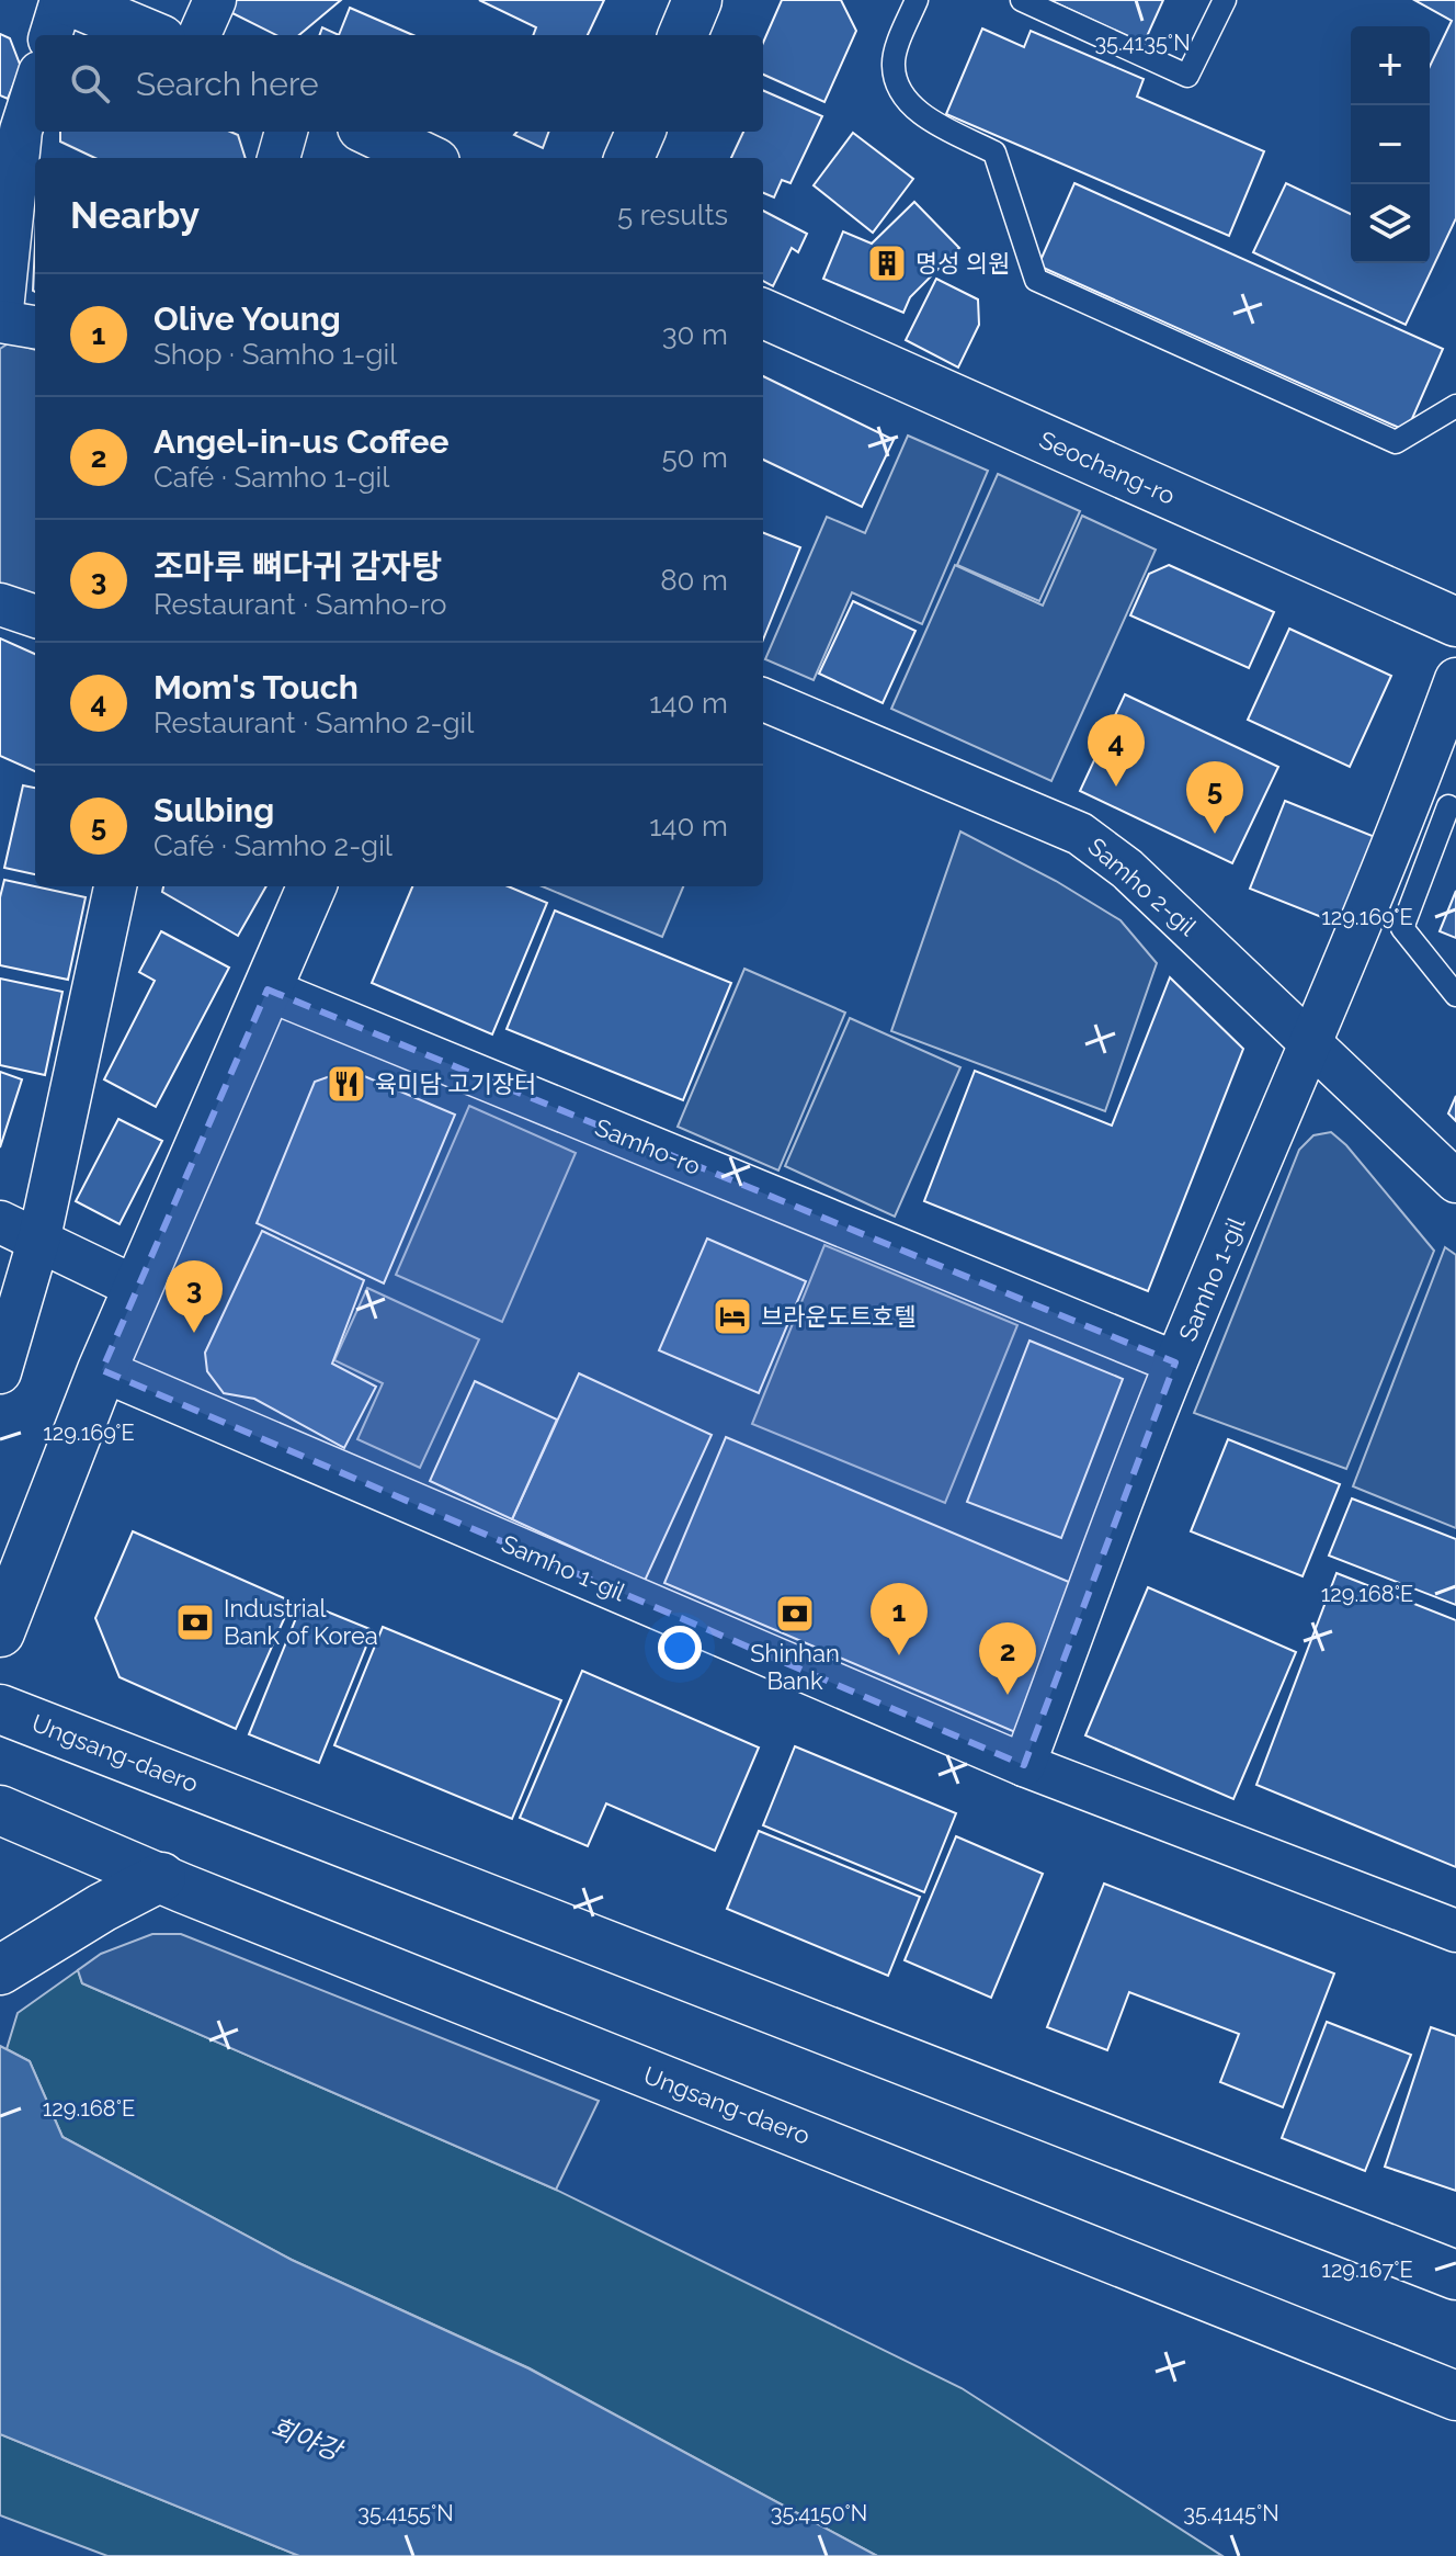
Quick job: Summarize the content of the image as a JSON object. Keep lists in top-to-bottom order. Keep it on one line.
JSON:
{"streets":{"main road":["Seochang-ro","Ungsang-daero"],"street":["Samho 2-gil","Samho-ro","Samho 1-gil"]},"crossings":[["Samho 2-gil","Samho 1-gil"],["Samho-ro","Samho 1-gil"]],"water":["회야강"],"places":{"building":["명성 의원"],"restaurant":["육미담 고기장터"],"hotel":["브라운도트호텔"],"bank":["Shinhan Bank","Industrial Bank of Korea"]},"page":{"map_buttons":["+","−"],"search":"Search here","heading":["Nearby","5 results"],"list":[{"mark":"1","name":"Olive Young","note":"Shop · Samho 1-gil","value":"30 m"},{"mark":"2","name":"Angel-in-us Coffee","note":"Café · Samho 1-gil","value":"50 m"},{"mark":"3","name":"조마루 뼈다귀 감자탕","note":"Restaurant · Samho-ro","value":"80 m"},{"mark":"4","name":"Mom's Touch","note":"Restaurant · Samho 2-gil","value":"140 m"},{"mark":"5","name":"Sulbing","note":"Café · Samho 2-gil","value":"140 m"}],"pins":["4","5","3","1","2"]},"coordinates":["35.4135°N","129.169°E","129.168°E","129.167°E","35.4155°N","35.4150°N","35.4145°N"]}
